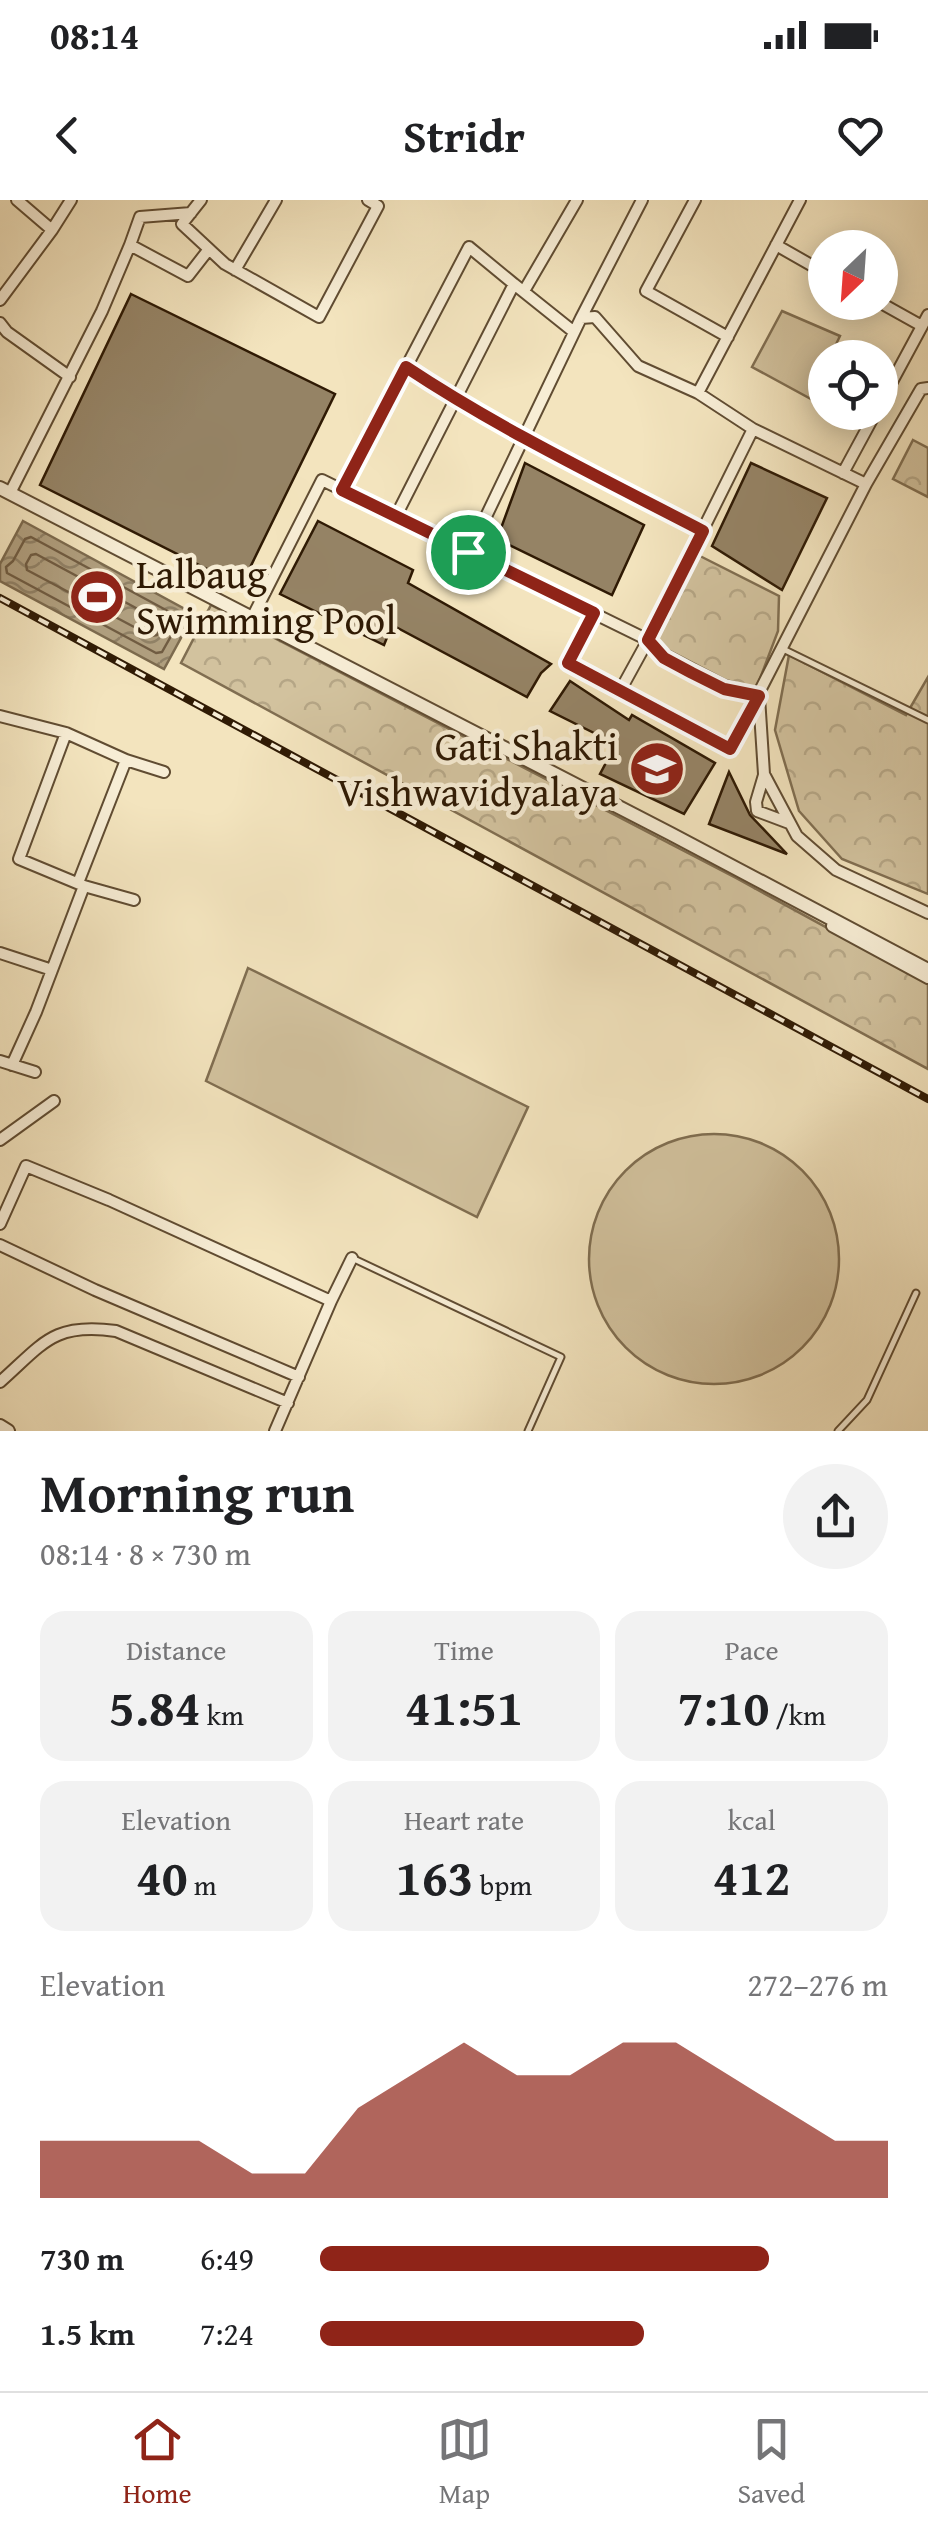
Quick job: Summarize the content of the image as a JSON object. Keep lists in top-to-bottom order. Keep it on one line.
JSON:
{"places":{"sports":["Lalbaug Swimming Pool"],"school or university":["Gati Shakti Vishwavidyalaya"]},"north":"bottom left","page":{"status":"08:14","header":"Stridr","heading":["Morning run","08:14 · 8 × 730 m"],"stats":[["Distance","5.84 km"],["Time","41:51"],["Pace","7:10 /km"],["Elevation","40 m"],["Heart rate","163 bpm"],["kcal","412"]],"chart":["Elevation","272–276 m"],"list":[{"name":"730 m","note":"6:49"},{"name":"1.5 km","note":"7:24"}],"tabs":["Home","Map","Saved"]}}
